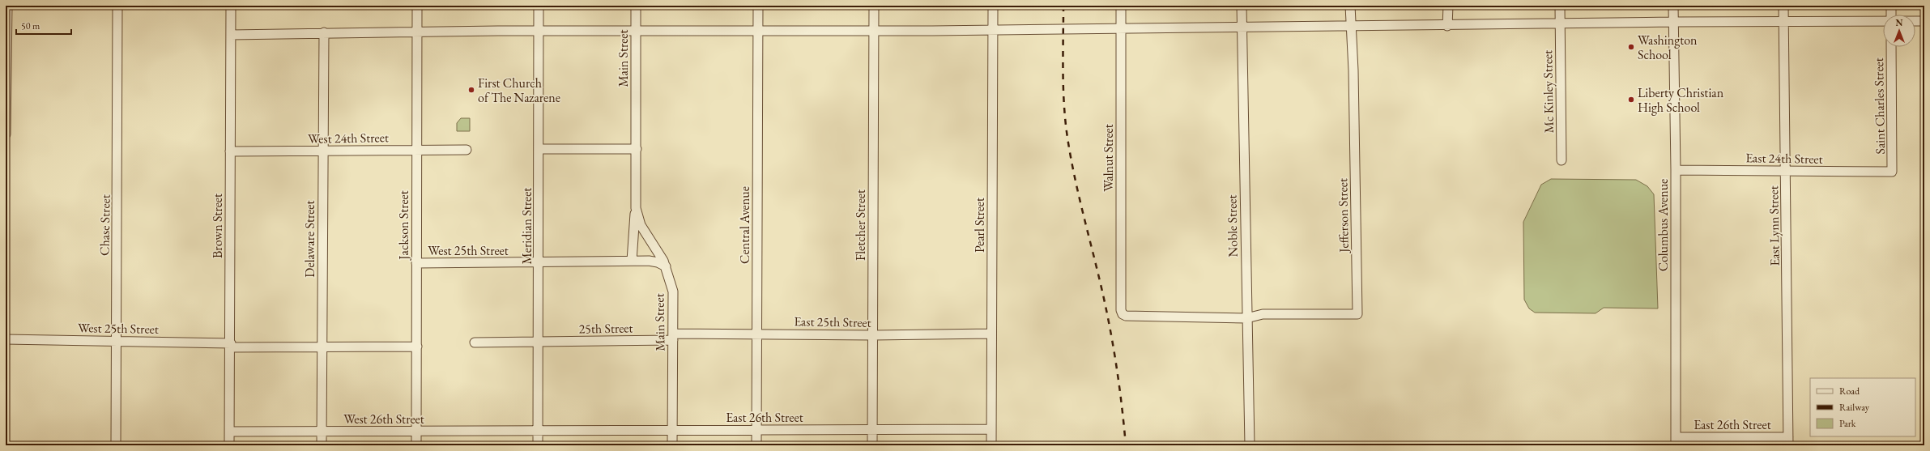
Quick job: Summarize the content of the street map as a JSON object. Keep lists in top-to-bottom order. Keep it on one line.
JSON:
{"streets":{"street":["Main Street","Mc Kinley Street","Saint Charles Street","West 24th Street","Walnut Street","East 24th Street","Jefferson Street","Chase Street","Jackson Street","Central Avenue","Fletcher Street","Pearl Street","Columbus Avenue","Brown Street","Meridian Street","Noble Street","East Lynn Street","Delaware Street","West 25th Street","East 25th Street","25th Street","East 26th Street","West 26th Street"]},"crossings":[["Main Street","East 25th Street"],["Main Street","25th Street"],["Main Street","East 26th Street"],["Saint Charles Street","East 24th Street"],["West 24th Street","Jackson Street"],["West 24th Street","Brown Street"],["West 24th Street","Delaware Street"],["Walnut Street","Jefferson Street"],["Walnut Street","Noble Street"],["East 24th Street","Columbus Avenue"],["East 24th Street","East Lynn Street"],["Jefferson Street","Noble Street"],["Chase Street","West 25th Street"],["Jackson Street","West 25th Street"],["Jackson Street","West 26th Street"],["Central Avenue","East 25th Street"],["Central Avenue","East 26th Street"],["Fletcher Street","East 25th Street"],["Fletcher Street","East 26th Street"],["Pearl Street","East 25th Street"],["Pearl Street","East 26th Street"],["Columbus Avenue","East 26th Street"],["Brown Street","West 25th Street"],["Brown Street","West 26th Street"],["Meridian Street","West 25th Street"],["Meridian Street","25th Street"],["Meridian Street","East 26th Street"],["Meridian Street","West 26th Street"],["East Lynn Street","East 26th Street"],["Delaware Street","West 25th Street"],["Delaware Street","West 26th Street"],["East 25th Street","25th Street"],["East 26th Street","West 26th Street"]],"places":["Washington School","First Church of The Nazarene","Liberty Christian High School"],"legend":["Road","Railway","Park"],"scale_bar":"50 m","north":"top"}
